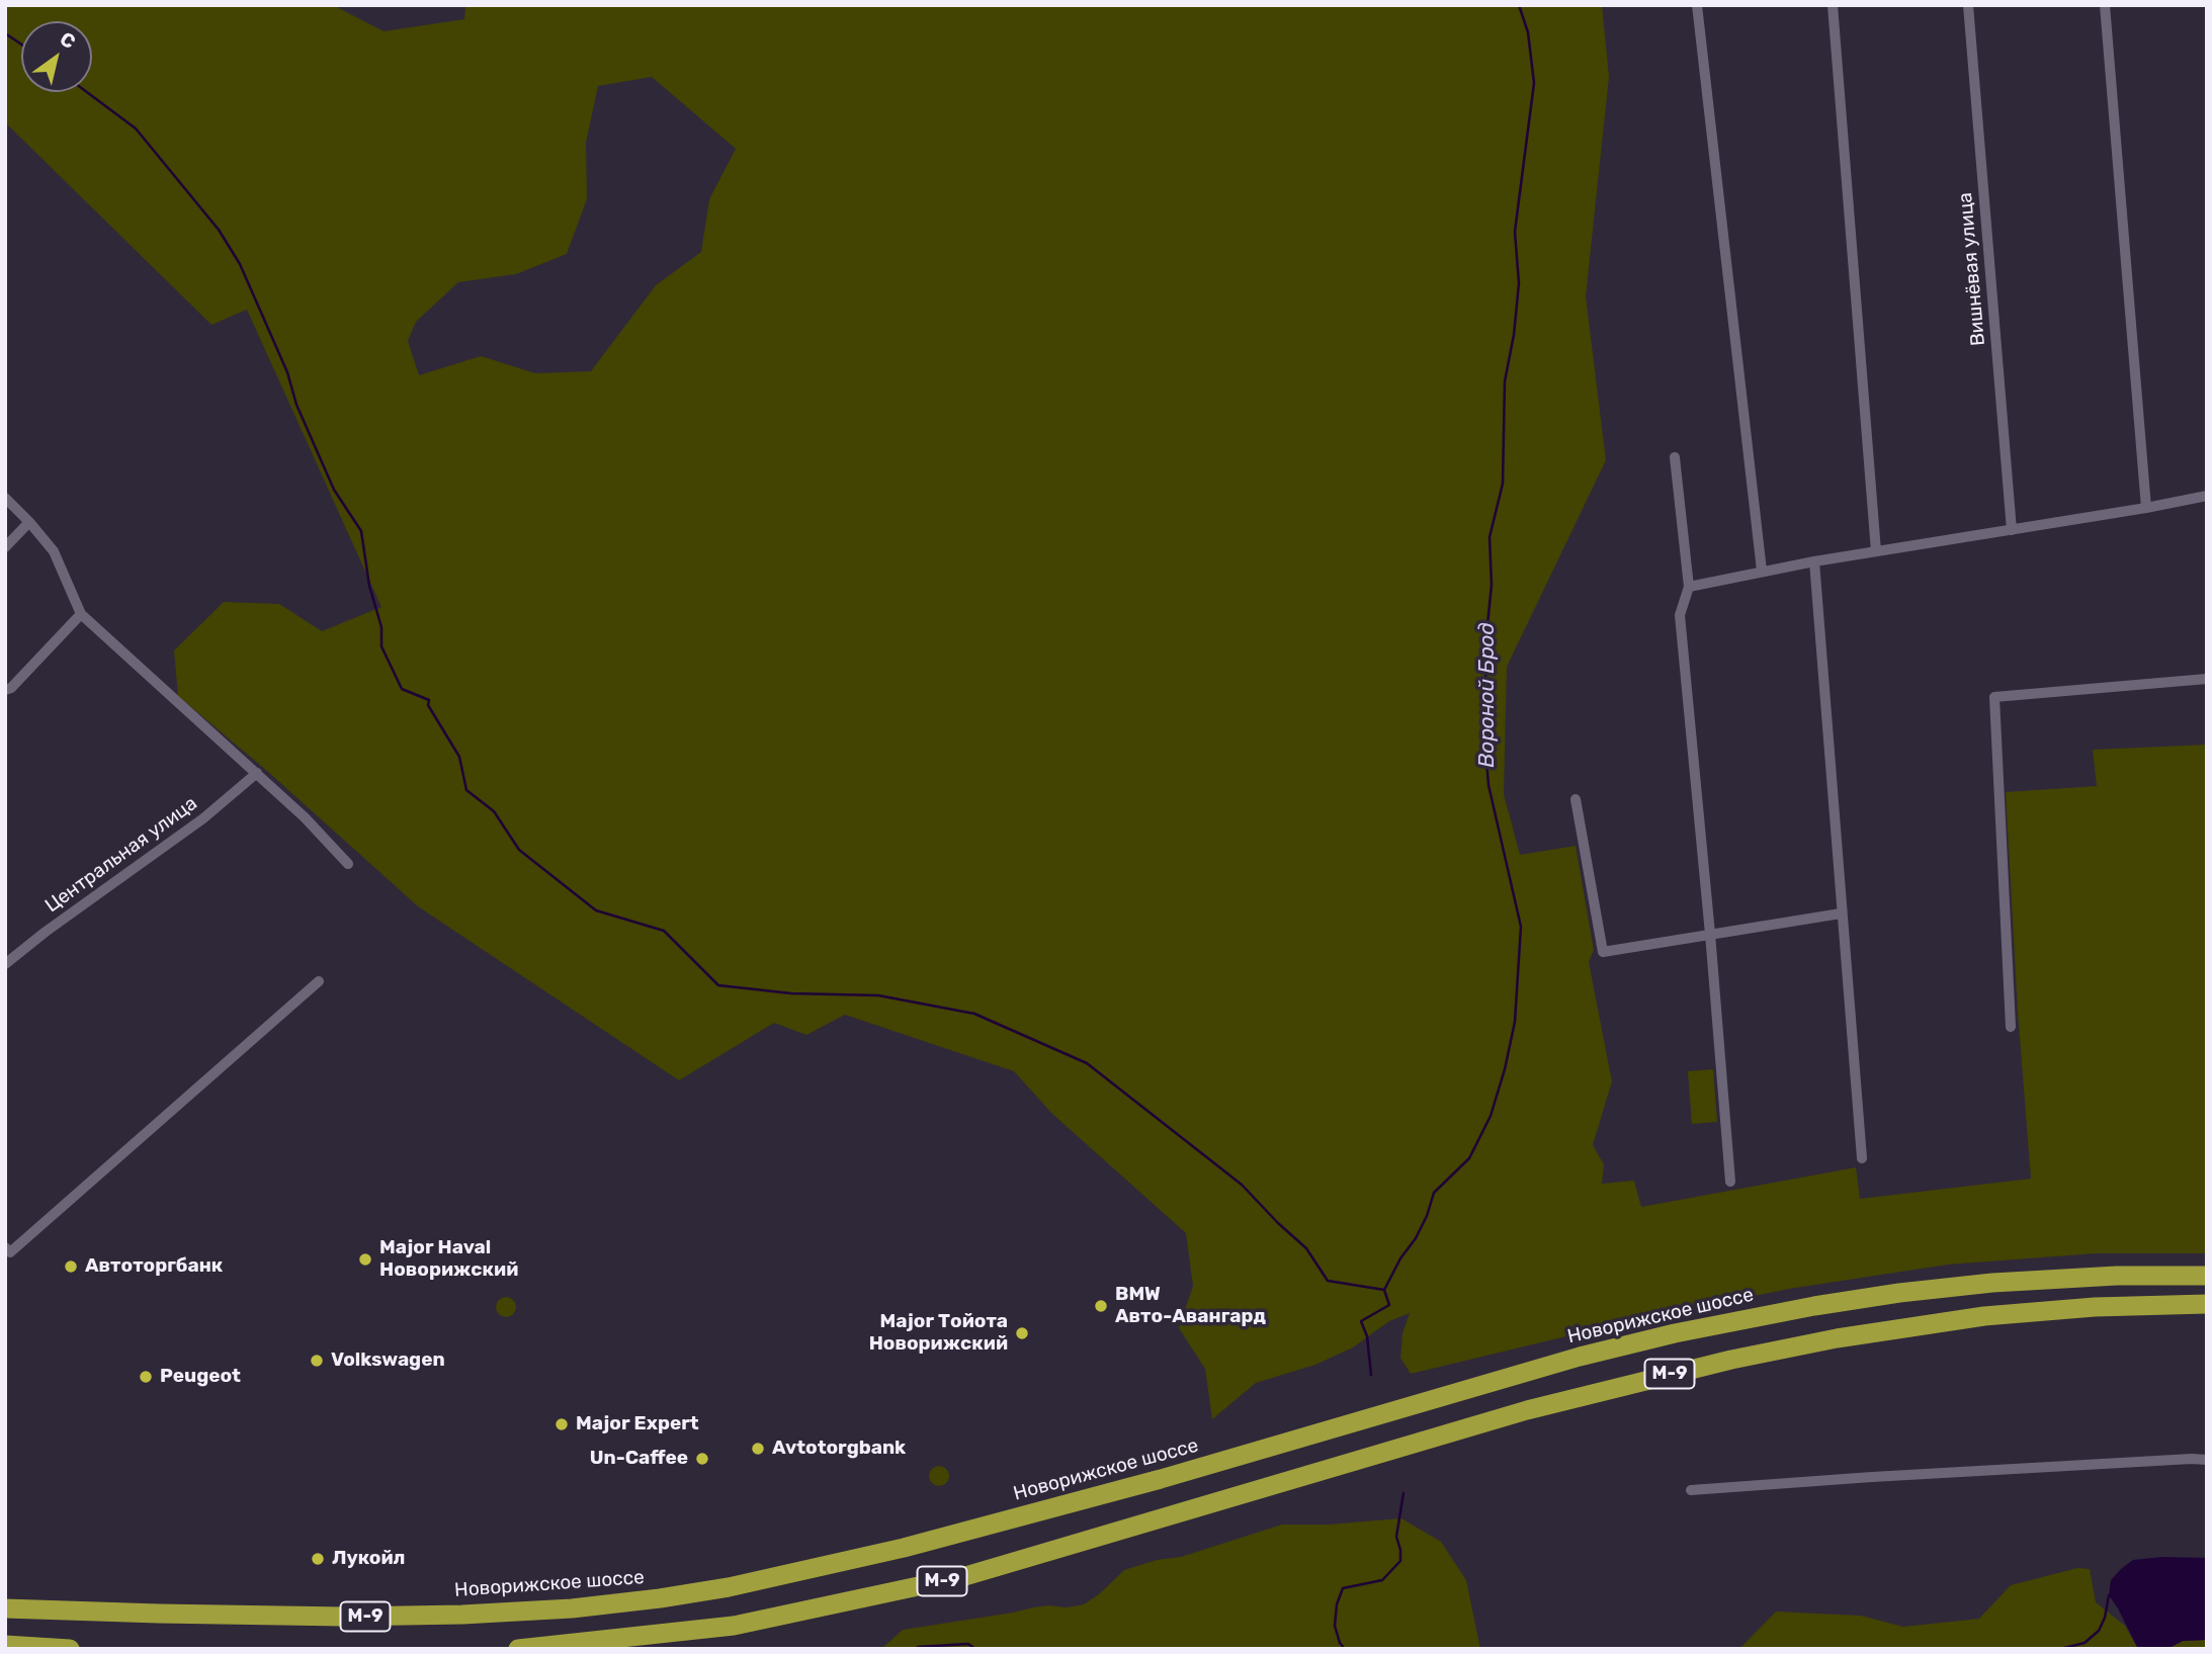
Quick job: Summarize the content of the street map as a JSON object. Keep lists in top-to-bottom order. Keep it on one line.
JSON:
{"streets":{"highway":["Новорижское шоссе","М-9"],"street":["Вишнёвая улица","Центральная улица"]},"water":["Вороной Брод"],"places":["Major Haval Новорижский","Автоторгбанк","BMW Авто-Авангард","Major Тойота Новорижский","Volkswagen","Peugeot","Major Expert","Avtotorgbank","Un-Caffee","Лукойл"],"north":"top right"}
